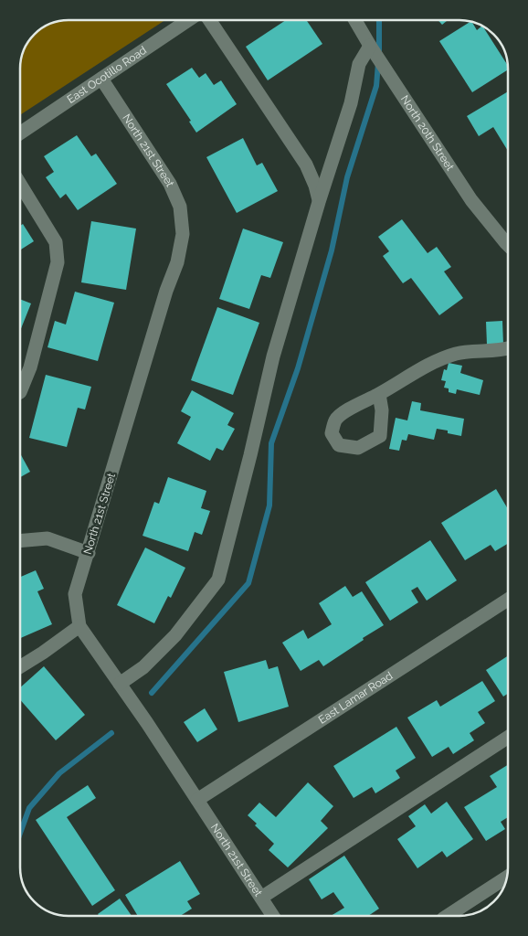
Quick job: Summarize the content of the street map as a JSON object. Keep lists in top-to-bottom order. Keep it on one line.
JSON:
{"streets":{"street":["East Ocotillo Road","North 20th Street","North 21st Street","East Lamar Road"]},"crossings":[["East Ocotillo Road","North 21st Street"],["North 21st Street","East Lamar Road"]]}
